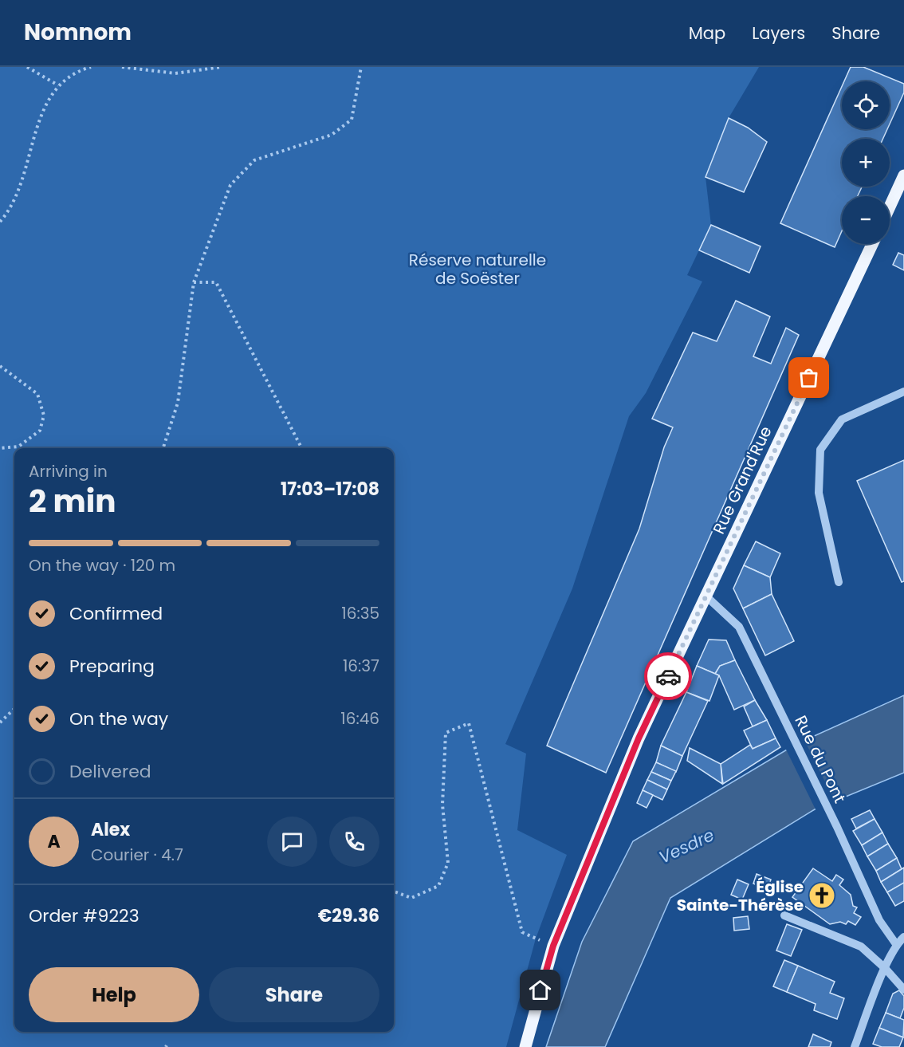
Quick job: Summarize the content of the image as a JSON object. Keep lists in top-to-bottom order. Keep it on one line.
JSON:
{"streets":{"main road":["Rue Grand'Rue"],"street":["Rue du Pont"]},"crossings":[["Rue Grand'Rue","Rue du Pont"]],"water":["Vesdre"],"parks":["Réserve naturelle de Soëster"],"places":{"church":["Église Sainte-Thérèse"]},"page":{"header":"Nomnom","nav":["Map","Layers","Share"],"map_buttons":["+","−"],"heading":["2 min","Arriving in","17:03–17:08"],"panel":["Alex","Courier · 4.7","Order #9223","€29.36"],"bar":"On the way · 120 m","list":[["Confirmed","16:35"],["Preparing","16:37"],["On the way","16:46"],"Delivered"],"round":"A","buttons":["Help","Share"]}}
